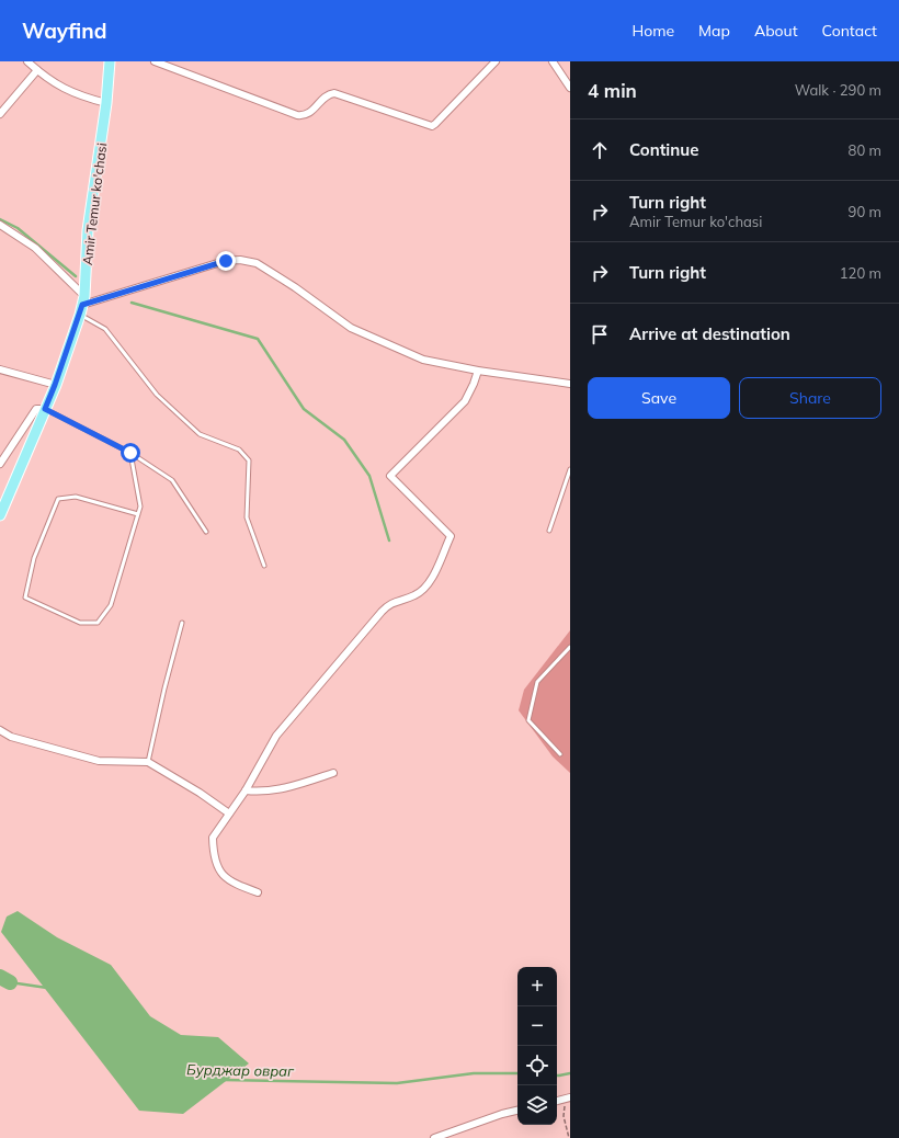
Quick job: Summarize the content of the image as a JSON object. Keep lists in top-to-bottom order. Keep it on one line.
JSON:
{"streets":{"main road":["Amir Temur ko'chasi"]},"water":["Бурджар овраг"],"page":{"header":"Wayfind","nav":["Home","Map","About","Contact"],"heading":["4 min","Walk · 290 m"],"list":[["Continue","80 m"],["Turn right","Amir Temur ko'chasi","90 m"],["Turn right","120 m"],"Arrive at destination"],"buttons":["Save","Share"],"map_buttons":["+","−"]}}
